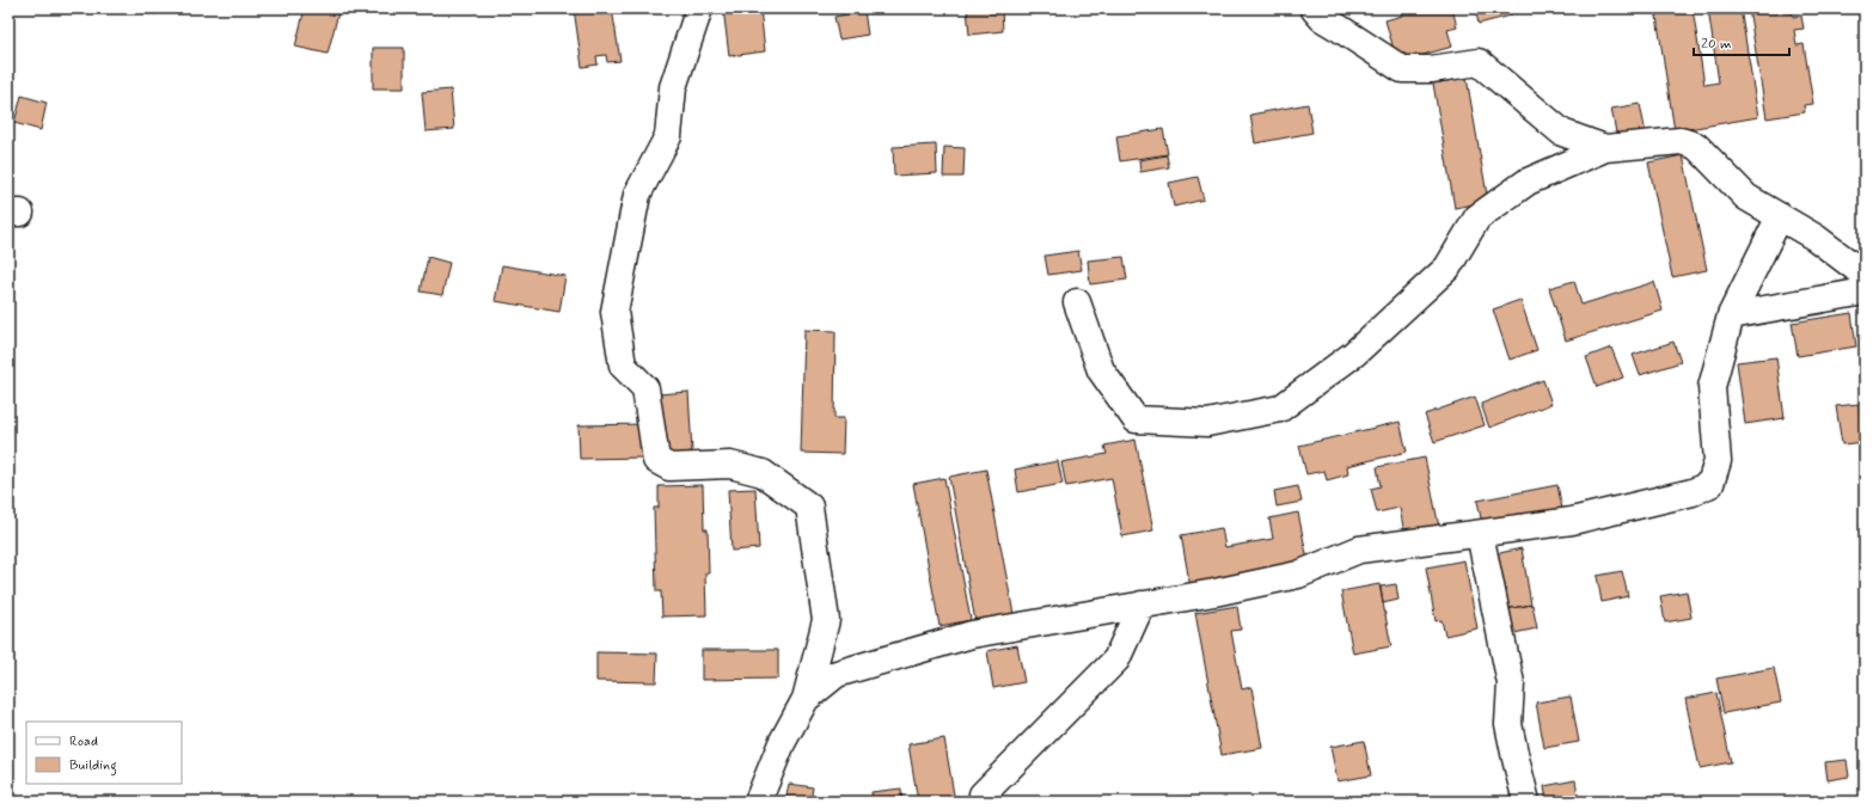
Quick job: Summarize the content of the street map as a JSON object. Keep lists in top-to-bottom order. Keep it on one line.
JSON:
{"legend":["Road","Building"],"scale_bar":"20 m"}
